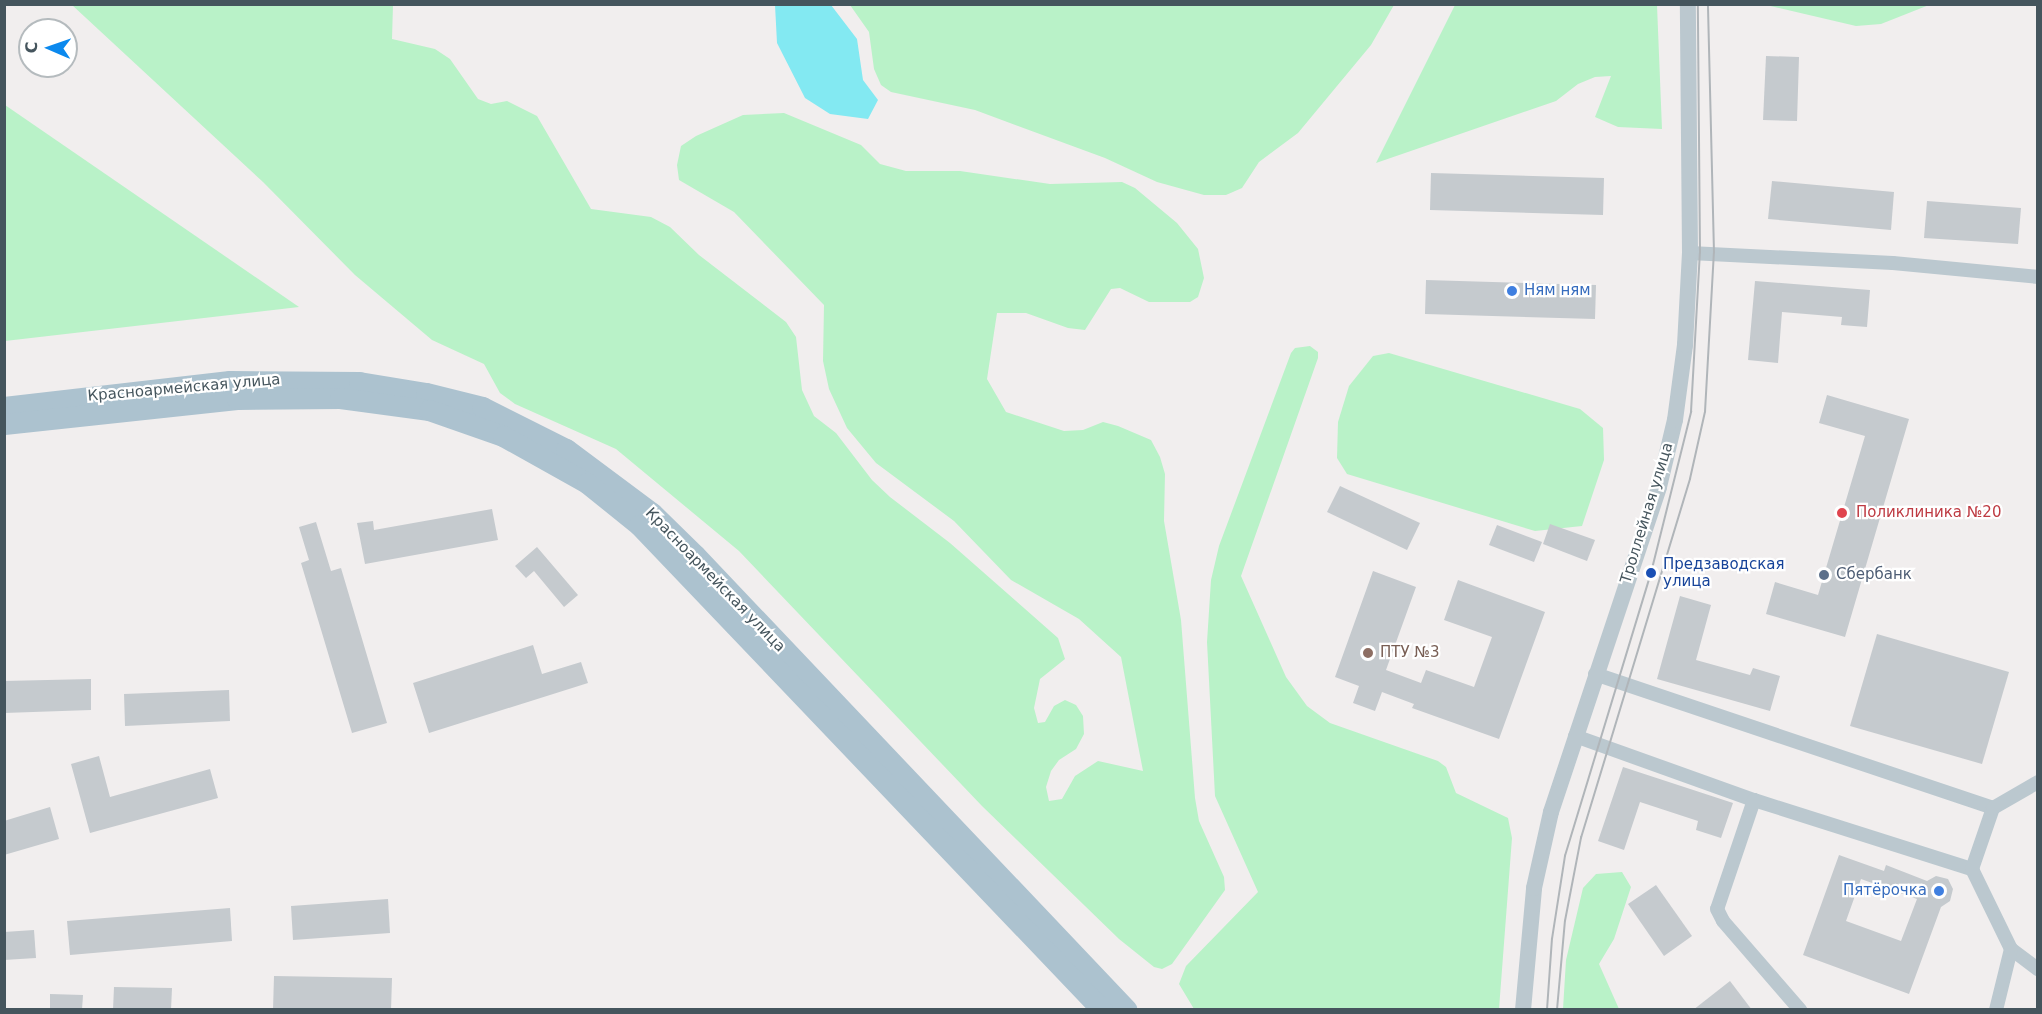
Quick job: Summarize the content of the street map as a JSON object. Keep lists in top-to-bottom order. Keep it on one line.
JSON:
{"streets":{"main road":["Красноармейская улица"],"street":["Троллейная улица"]},"places":["Ням ням","Поликлиника №20","Предзаводская улица","Сбербанк","ПТУ №3","Пятёрочка"],"north":"left"}
